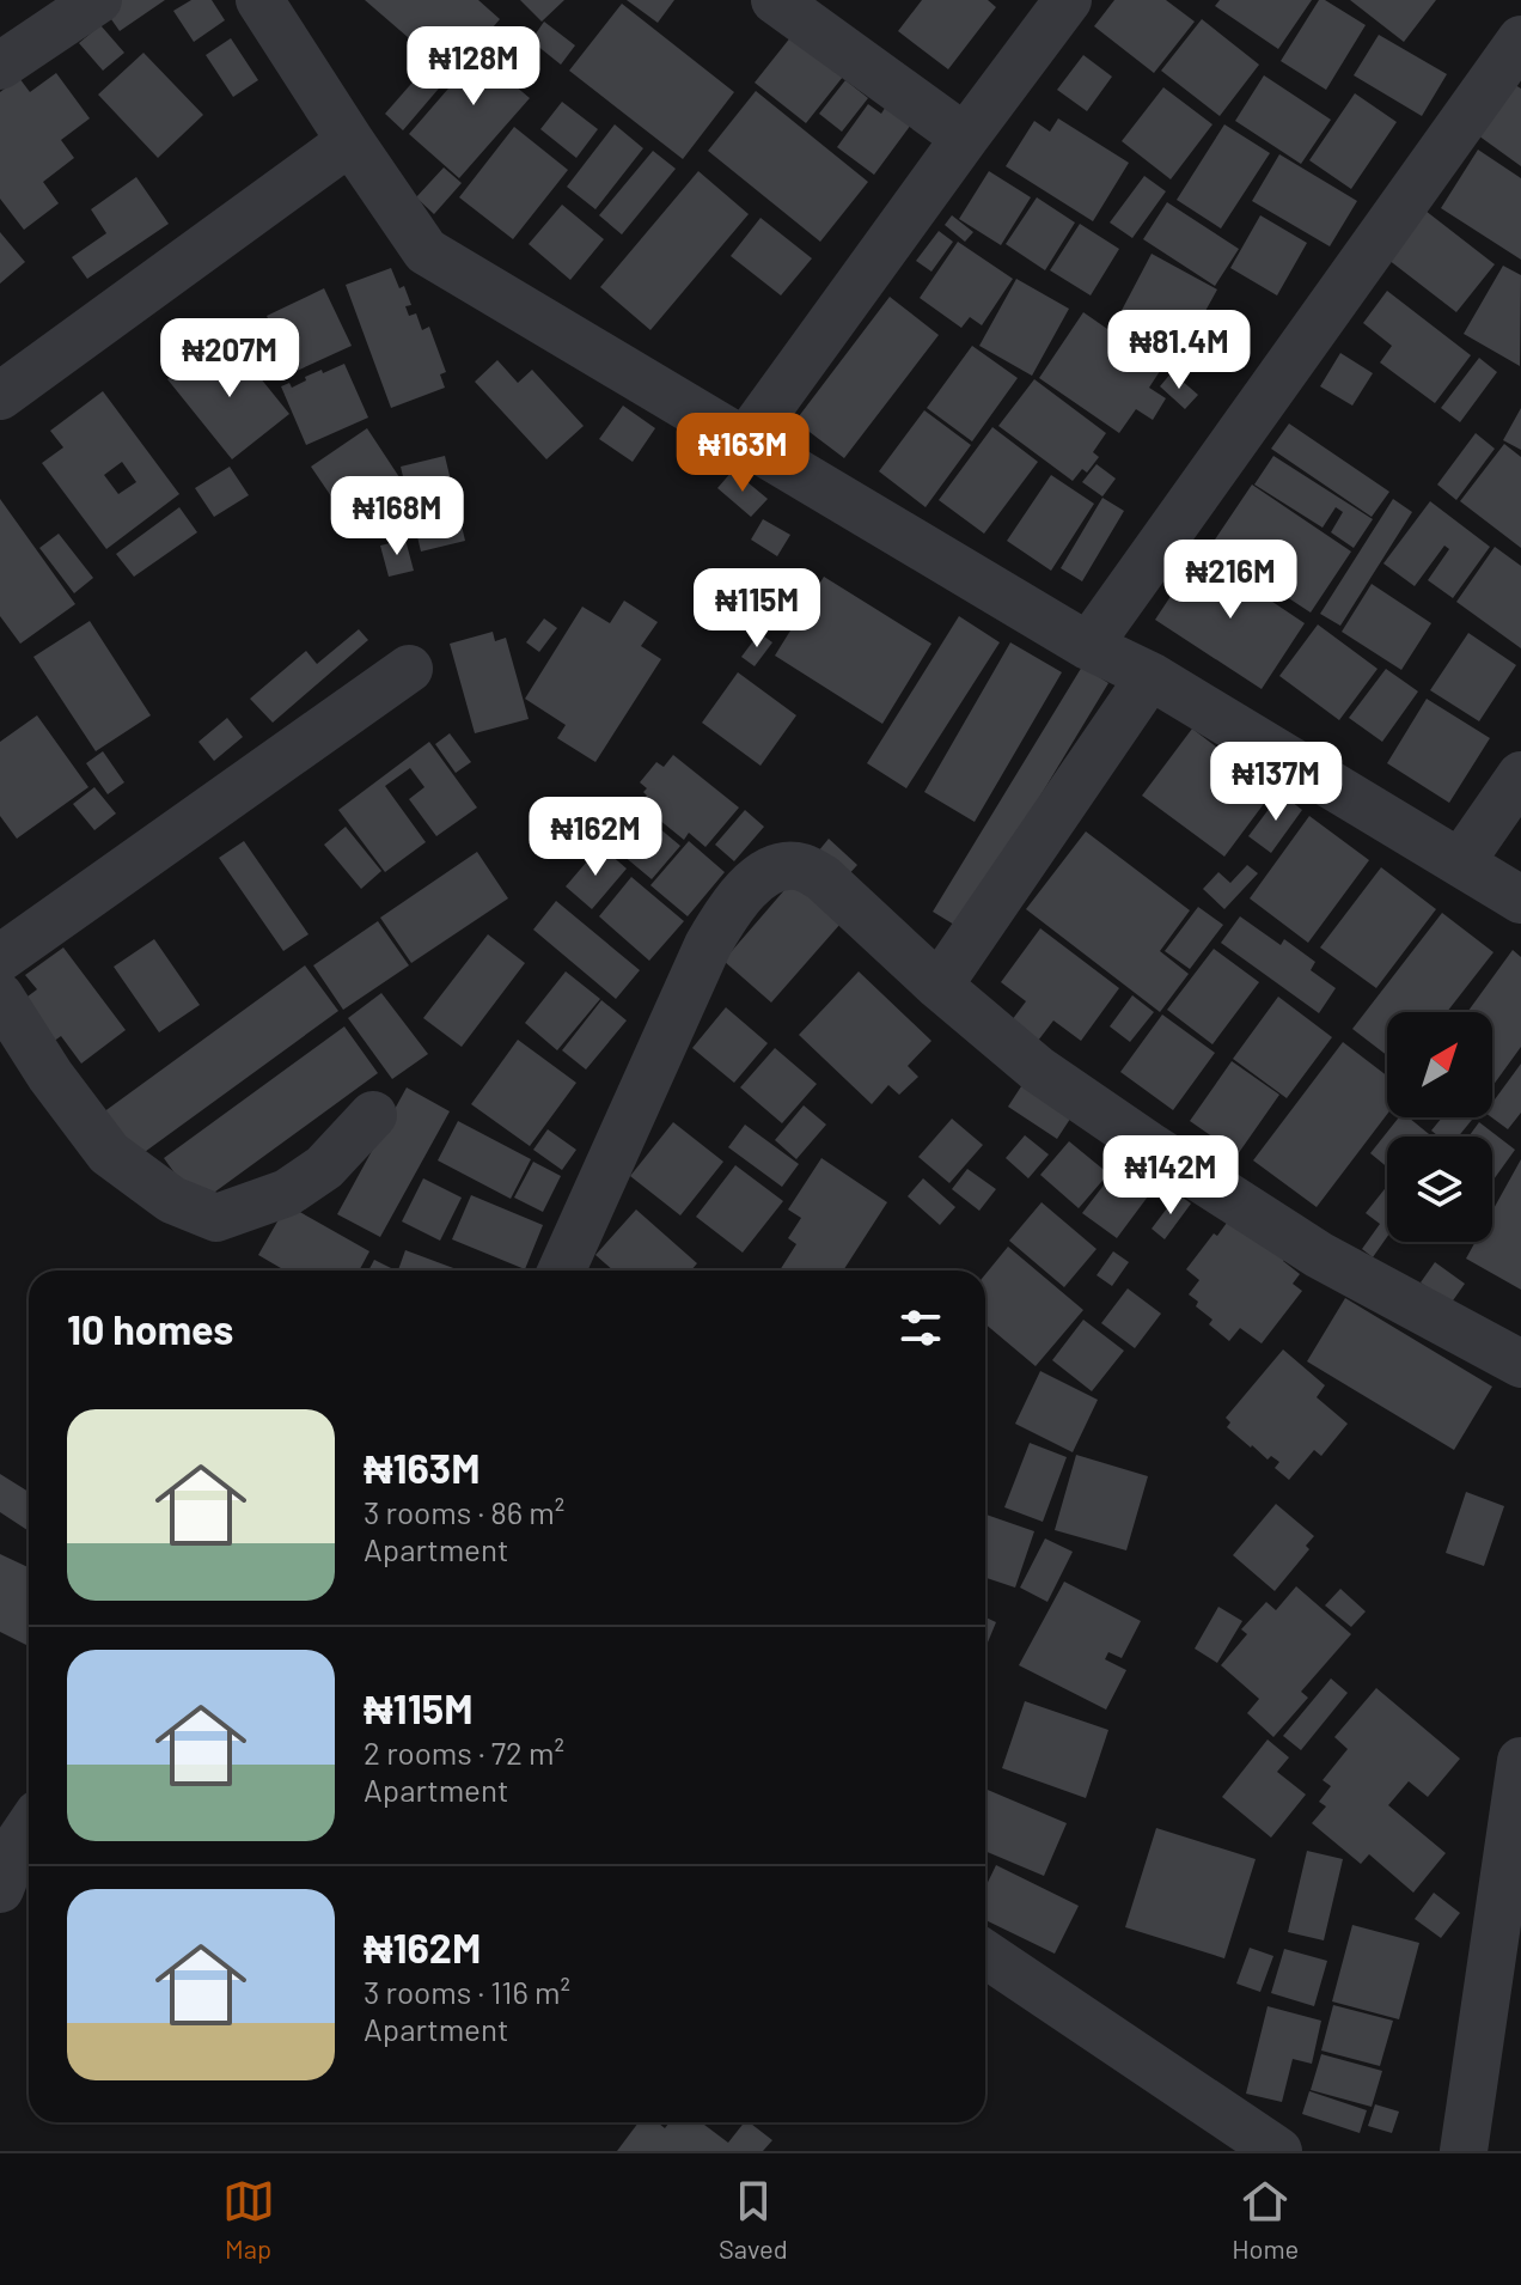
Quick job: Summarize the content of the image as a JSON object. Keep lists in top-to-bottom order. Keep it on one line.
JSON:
{"north":"top right","page":{"price":["₦128M","₦81.4M","₦207M","₦163M","₦168M","₦216M","₦115M","₦137M","₦162M","₦142M"],"heading":"10 homes","list":[{"name":"₦163M","note":"3 rooms · 86 m² · Apartment"},{"name":"₦115M","note":"2 rooms · 72 m² · Apartment"},{"name":"₦162M","note":"3 rooms · 116 m² · Apartment"}],"tabs":["Map","Saved","Home"]}}
